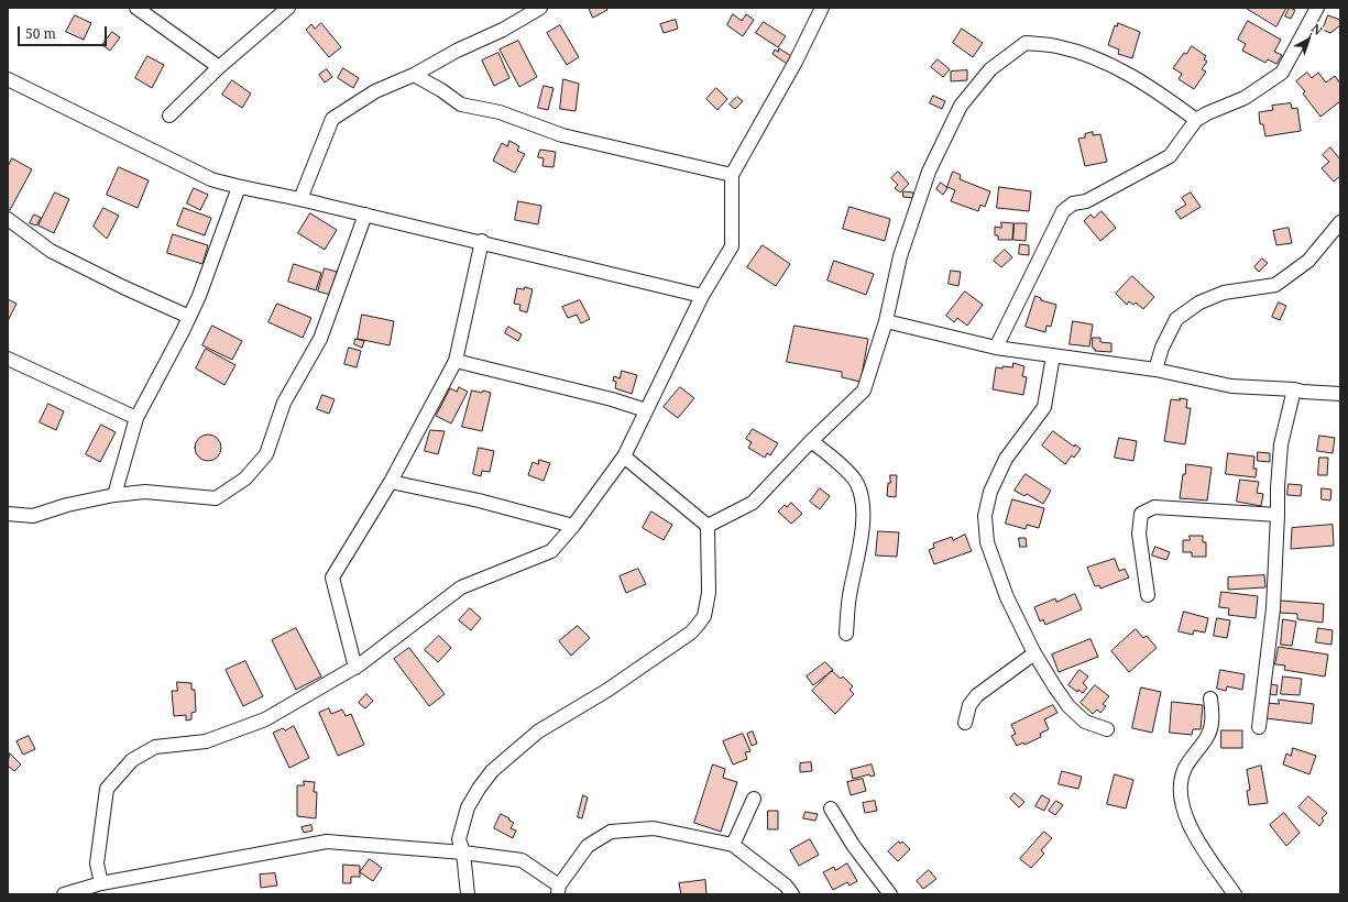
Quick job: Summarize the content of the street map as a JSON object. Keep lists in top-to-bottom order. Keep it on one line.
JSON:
{"scale_bar":"50 m","north":"top right"}
